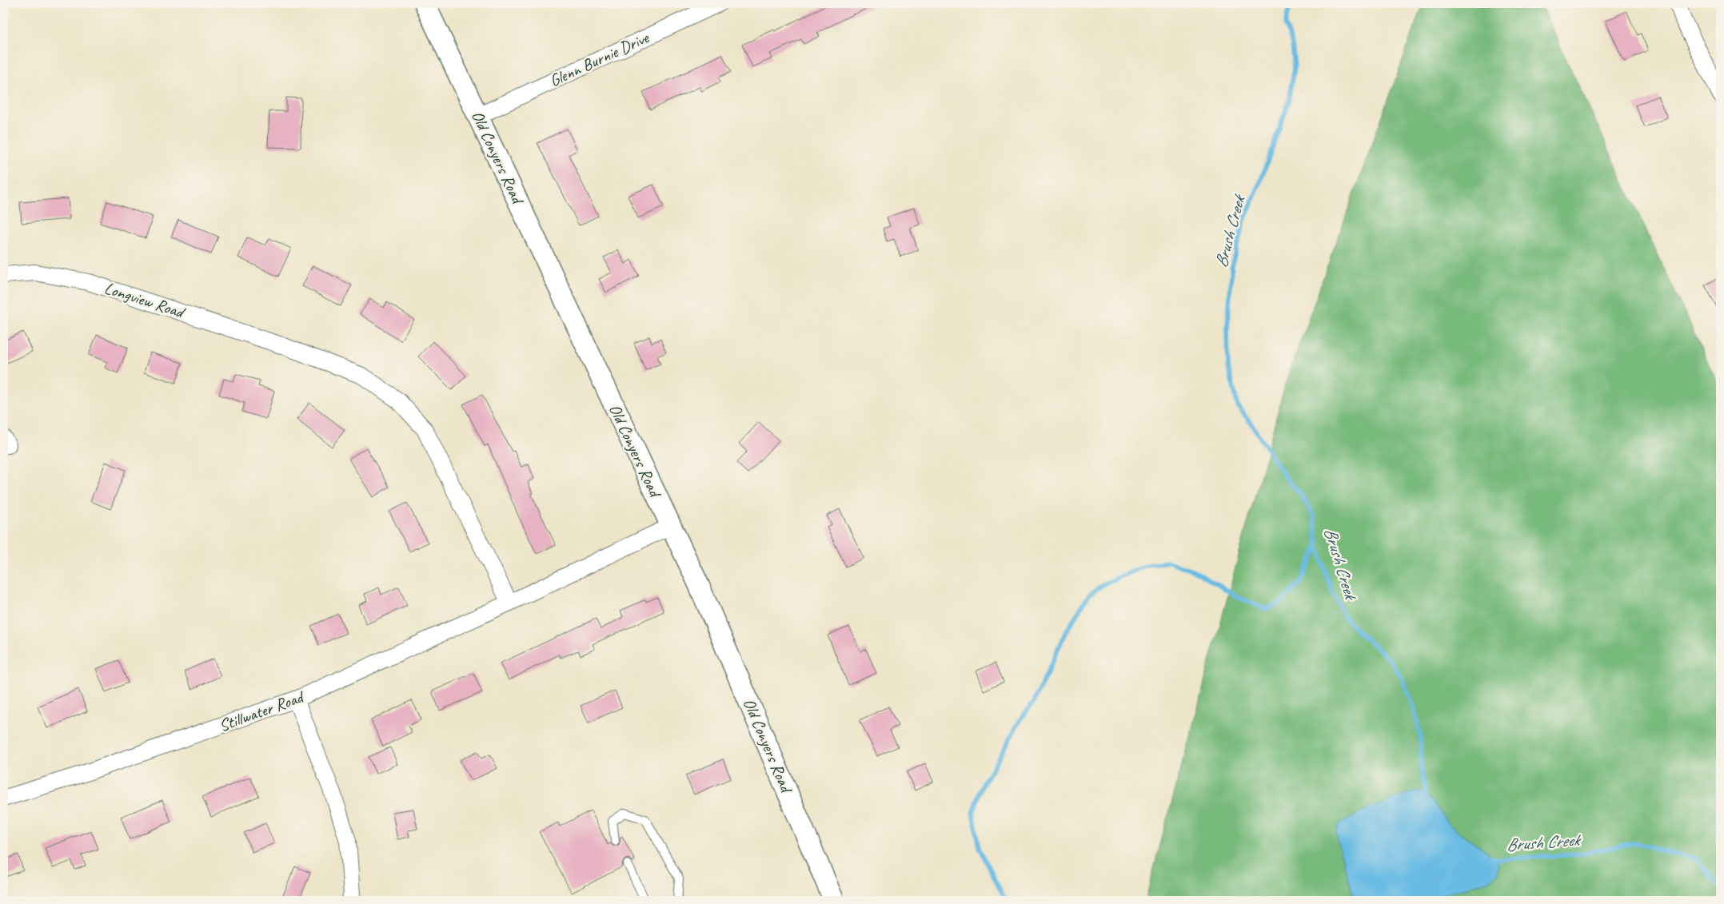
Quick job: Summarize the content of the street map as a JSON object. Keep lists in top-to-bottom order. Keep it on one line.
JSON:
{"streets":{"street":["Glenn Burnie Drive","Old Conyers Road","Longview Road","Stillwater Road"]},"crossings":[["Glenn Burnie Drive","Old Conyers Road"],["Old Conyers Road","Stillwater Road"],["Longview Road","Stillwater Road"]],"water":["Brush Creek"]}
